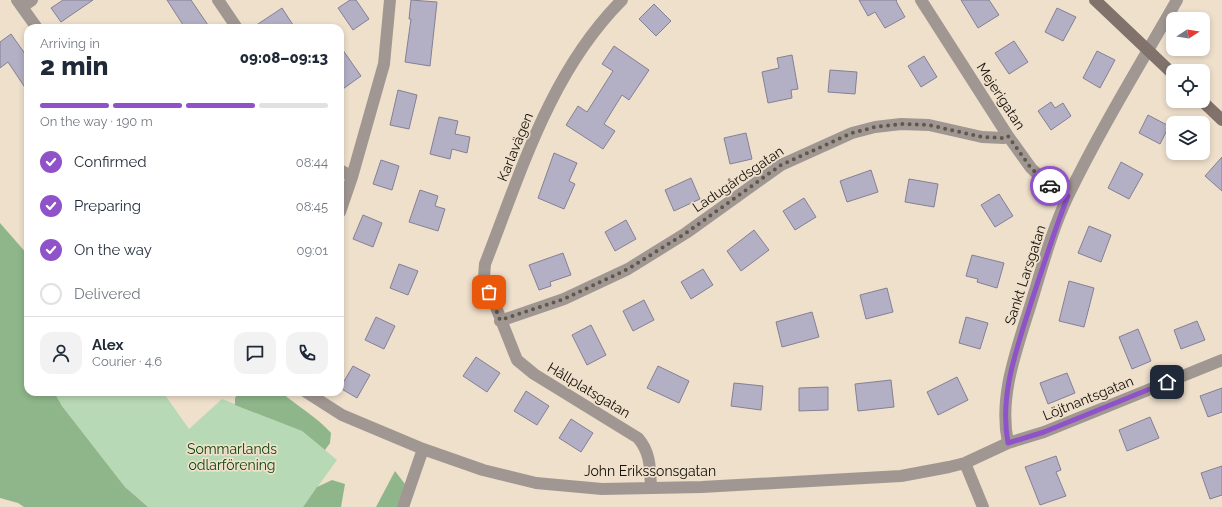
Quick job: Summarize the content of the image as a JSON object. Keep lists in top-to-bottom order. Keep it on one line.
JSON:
{"streets":{"street":["Mejerigatan","Karlavägen","Ladugårdsgatan","Sankt Larsgatan","Hållplatsgatan","Löjtnantsgatan","John Erikssonsgatan"]},"crossings":[["Mejerigatan","Ladugårdsgatan"],["Mejerigatan","Sankt Larsgatan"],["Karlavägen","Ladugårdsgatan"],["Karlavägen","Hållplatsgatan"],["Ladugårdsgatan","Hållplatsgatan"],["Sankt Larsgatan","Löjtnantsgatan"],["Sankt Larsgatan","John Erikssonsgatan"],["Hållplatsgatan","John Erikssonsgatan"],["Löjtnantsgatan","John Erikssonsgatan"]],"parks":["Sommarlands odlarförening"],"north":"right","page":{"heading":["2 min","Arriving in","09:08–09:13"],"panel":["Alex","Courier · 4.6"],"bar":"On the way · 190 m","list":[["Confirmed","08:44"],["Preparing","08:45"],["On the way","09:01"],"Delivered"]}}
